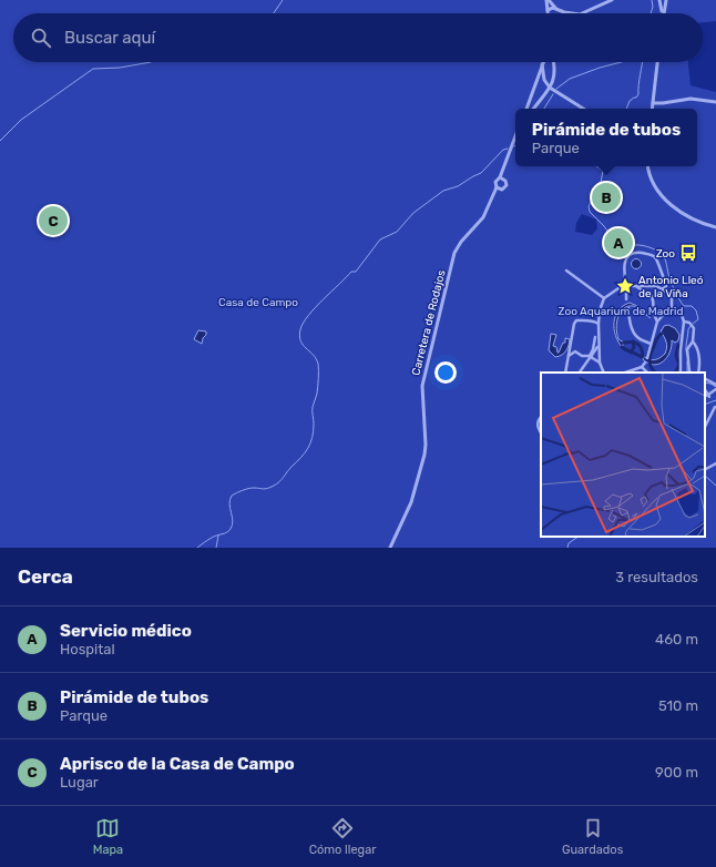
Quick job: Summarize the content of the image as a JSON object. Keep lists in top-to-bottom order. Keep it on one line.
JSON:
{"streets":{"street":["Carretera de Rodajos"]},"parks":["Casa de Campo","Zoo Aquarium de Madrid"],"places":{"bus stop":["Zoo"],"place":["Antonio Lleó de la Viña"]},"page":{"search":"Buscar aquí","popup":["Pirámide de tubos","Parque"],"pins":["B","C","A"],"heading":["Cerca","3 resultados"],"list":[{"mark":"A","name":"Servicio médico","note":"Hospital","value":"460 m"},{"mark":"B","name":"Pirámide de tubos","note":"Parque","value":"510 m"},{"mark":"C","name":"Aprisco de la Casa de Campo","note":"Lugar","value":"900 m"}],"nav":["Mapa","Cómo llegar","Guardados"]}}
